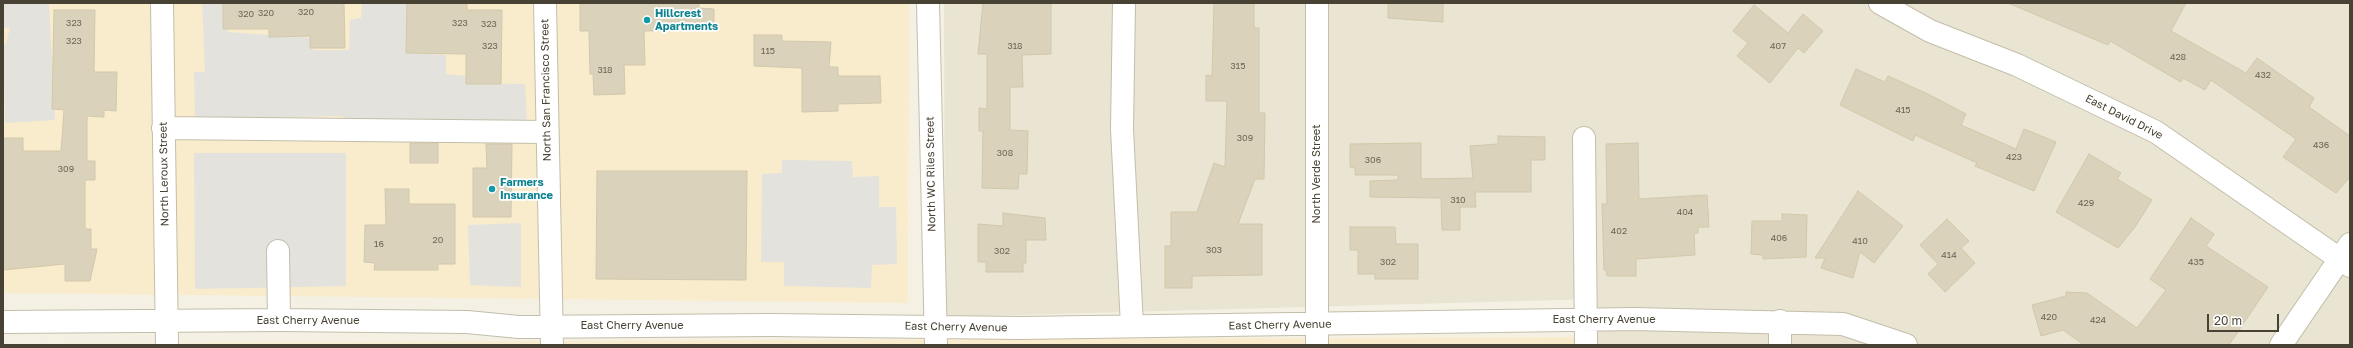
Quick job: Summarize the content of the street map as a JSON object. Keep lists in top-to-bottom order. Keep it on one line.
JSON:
{"streets":{"street":["North San Francisco Street","East David Drive","North Leroux Street","North WC Riles Street","North Verde Street","East Cherry Avenue"]},"crossings":[["North San Francisco Street","East Cherry Avenue"],["North Leroux Street","East Cherry Avenue"],["North WC Riles Street","East Cherry Avenue"],["North Verde Street","East Cherry Avenue"]],"places":["Hillcrest Apartments","Farmers Insurance"],"house_numbers":["320","320","320","323","323","323","323","323","318","407","115","428","315","318","432","415","309","436","308","423","306","309","310","429","404","402","406","20","410","16","303","302","414","302","435","420","424"],"scale_bar":"20 m"}
